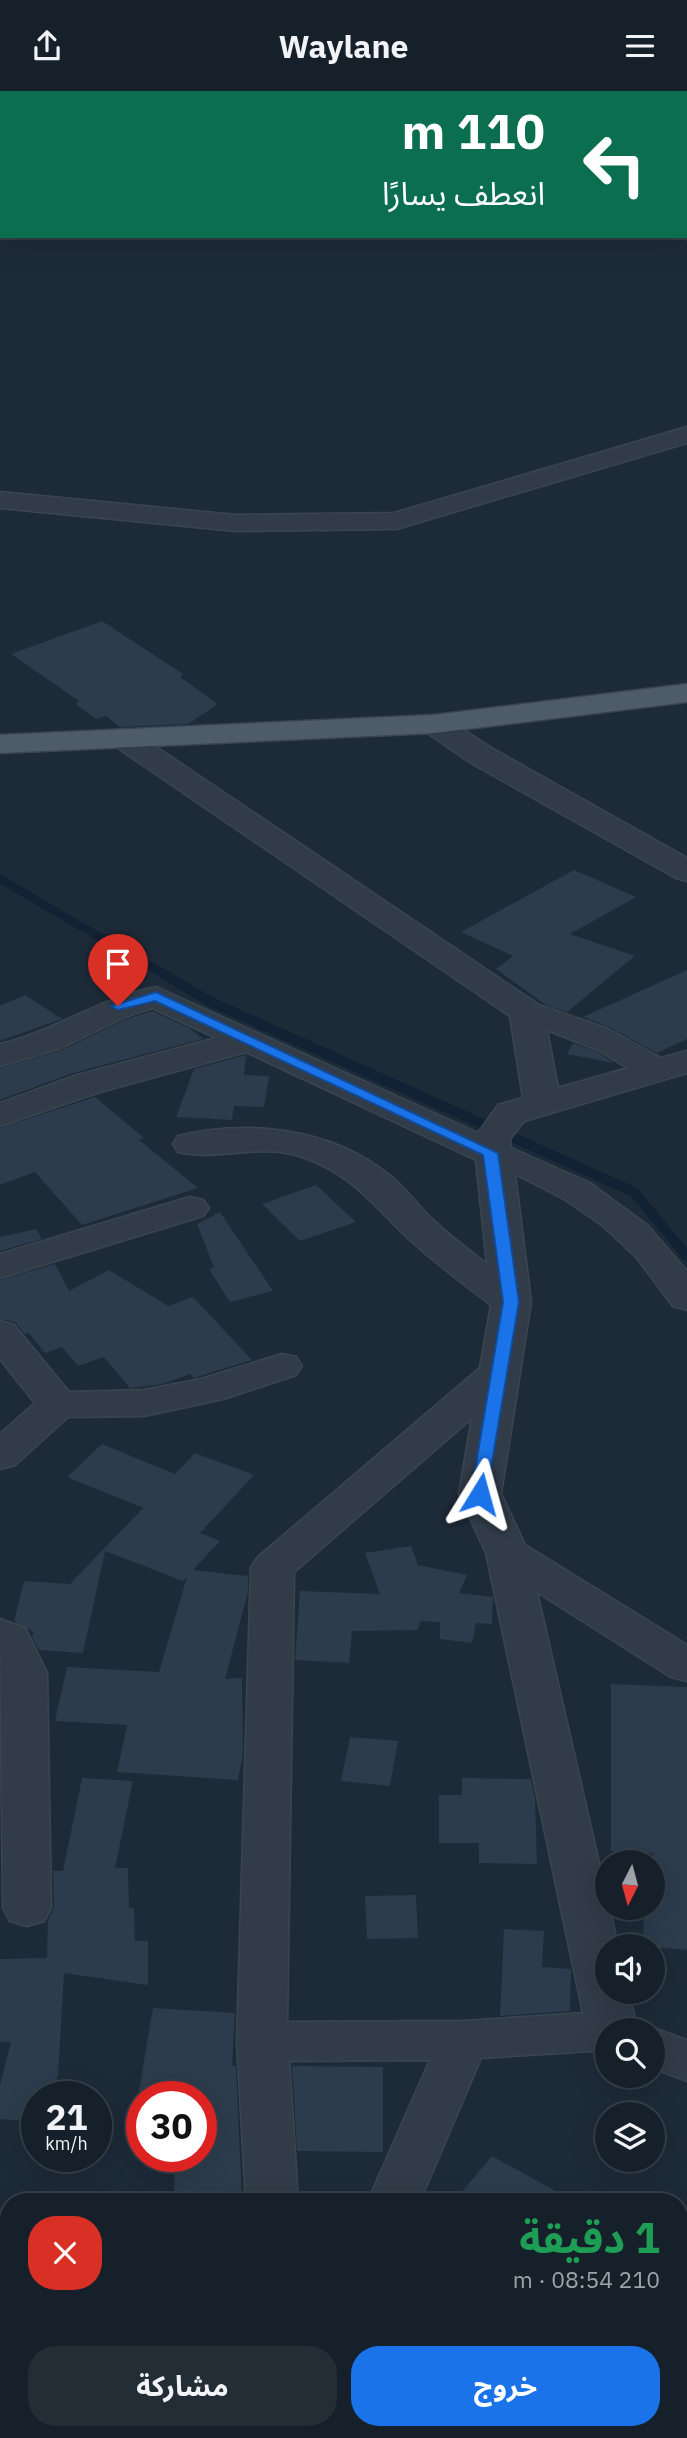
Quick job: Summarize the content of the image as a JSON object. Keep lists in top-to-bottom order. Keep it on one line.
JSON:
{"north":"bottom","page":{"header":"Waylane","turn":["110 m","انعطف يسارًا"],"speed":"21 km/h","limit":"30","heading":["1 دقيقة","210 m · 08:54"],"buttons":["خروج","مشاركة"]}}
